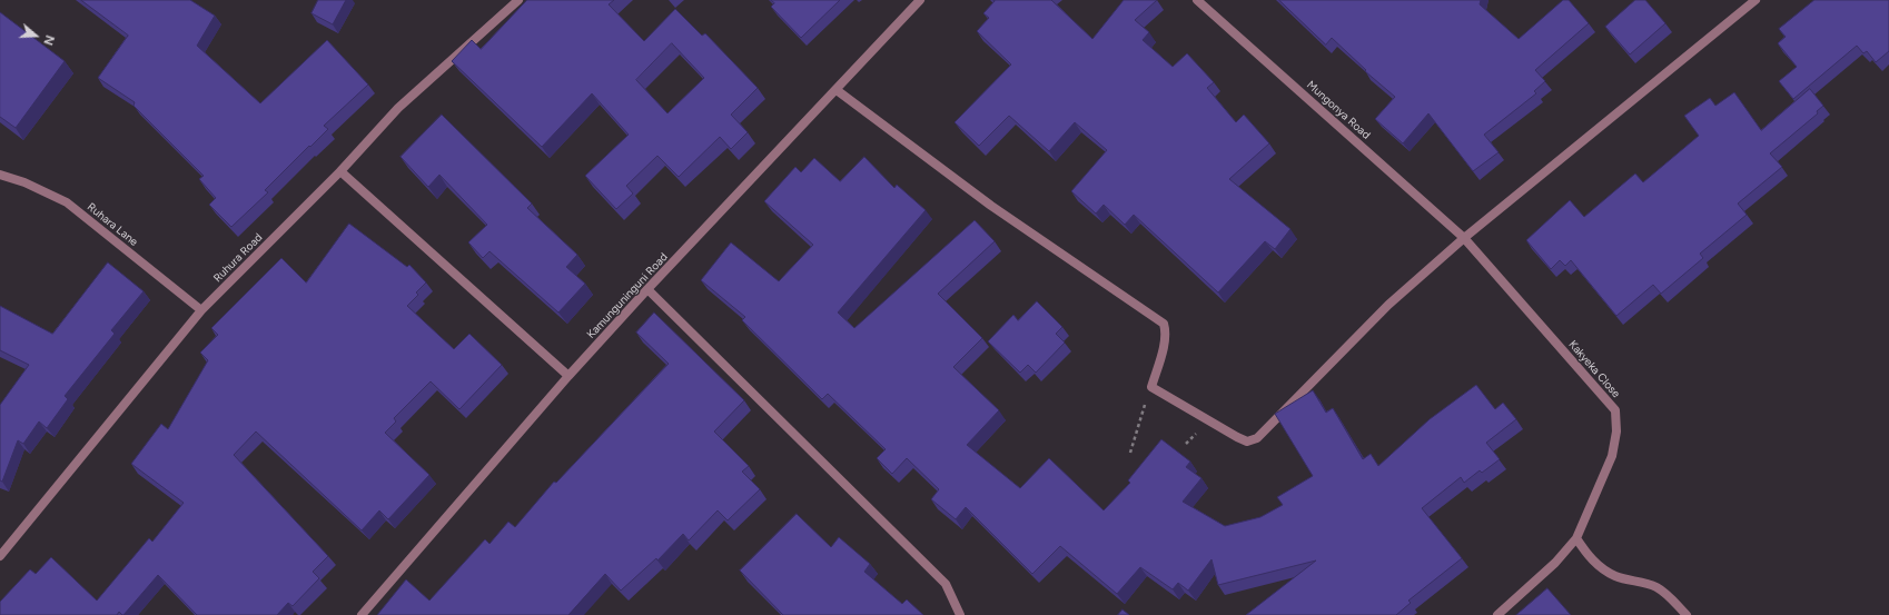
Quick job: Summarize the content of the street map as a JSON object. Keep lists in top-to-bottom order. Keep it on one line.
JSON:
{"streets":{"street":["Mungonya Road","Ruhara Lane","Ruhura Road","Kamunguninguni Road","Kakyeka Close"]},"crossings":[["Mungonya Road","Kakyeka Close"],["Ruhara Lane","Ruhura Road"]],"north":"right"}
